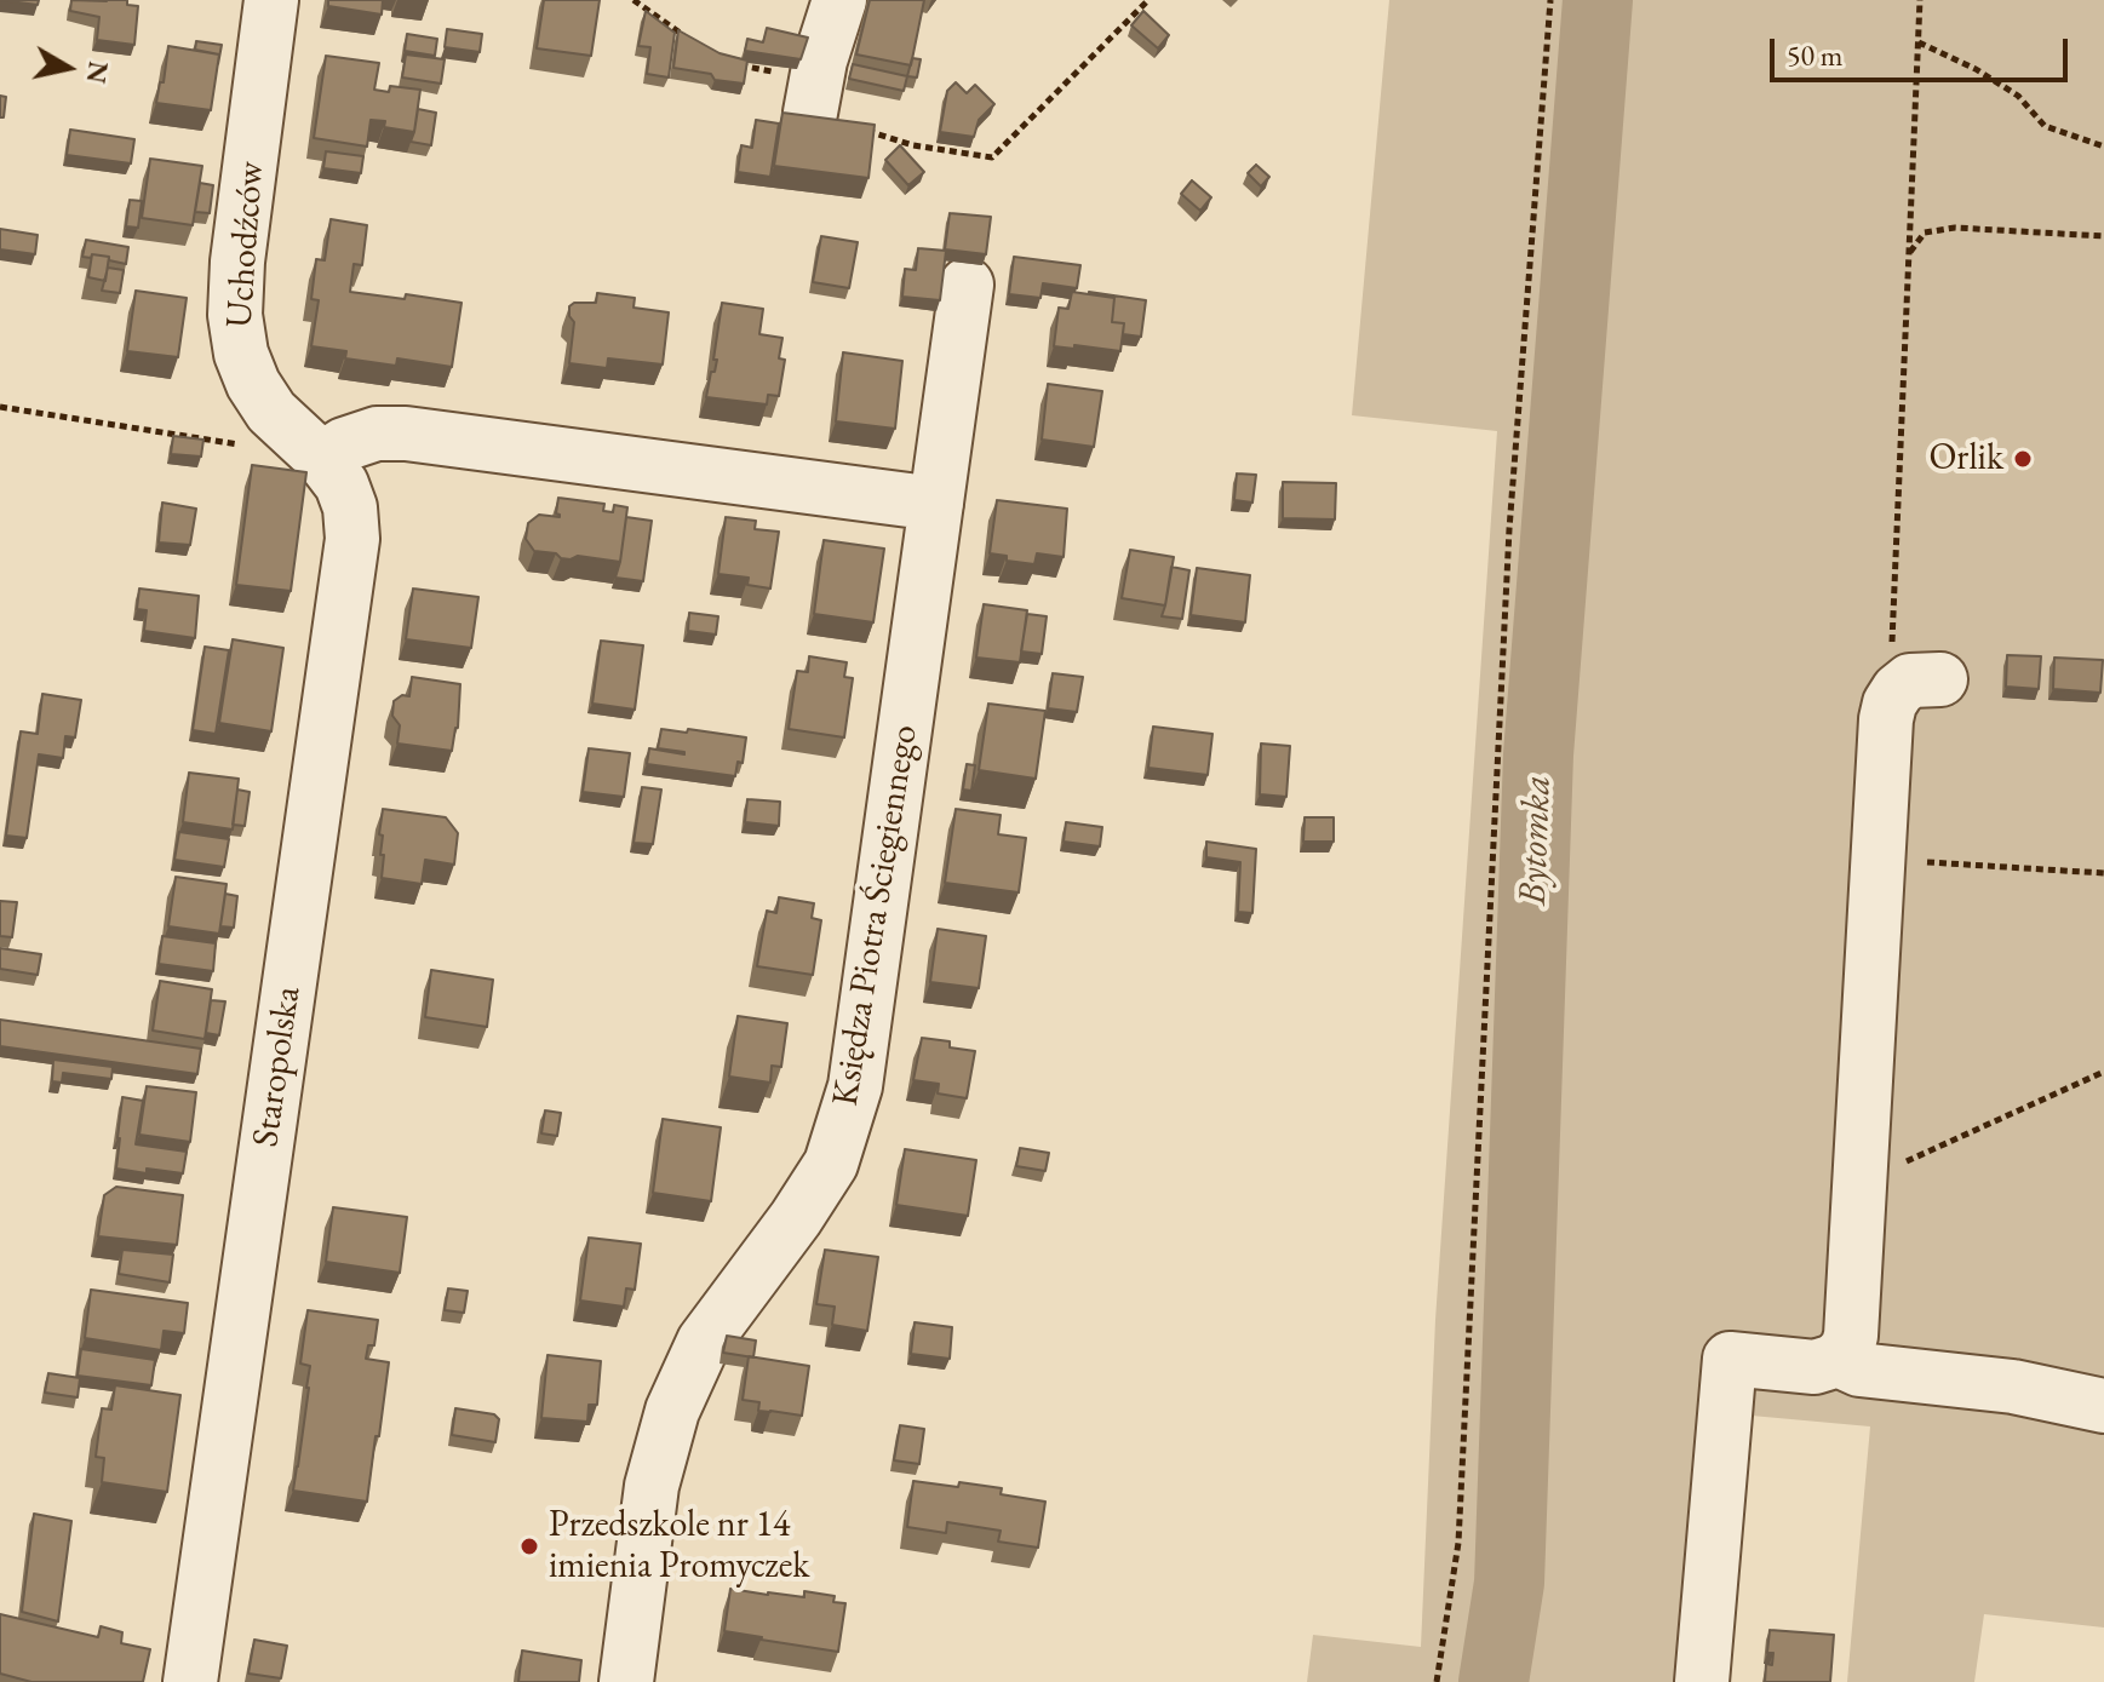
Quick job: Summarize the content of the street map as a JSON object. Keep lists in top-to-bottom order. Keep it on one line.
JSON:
{"streets":{"street":["Uchodźców","Księdza Piotra Ściegiennego","Staropolska"]},"crossings":[["Uchodźców","Staropolska"]],"water":["Bytomka"],"places":["Orlik","Przedszkole nr 14 imienia Promyczek"],"scale_bar":"50 m","north":"right"}
